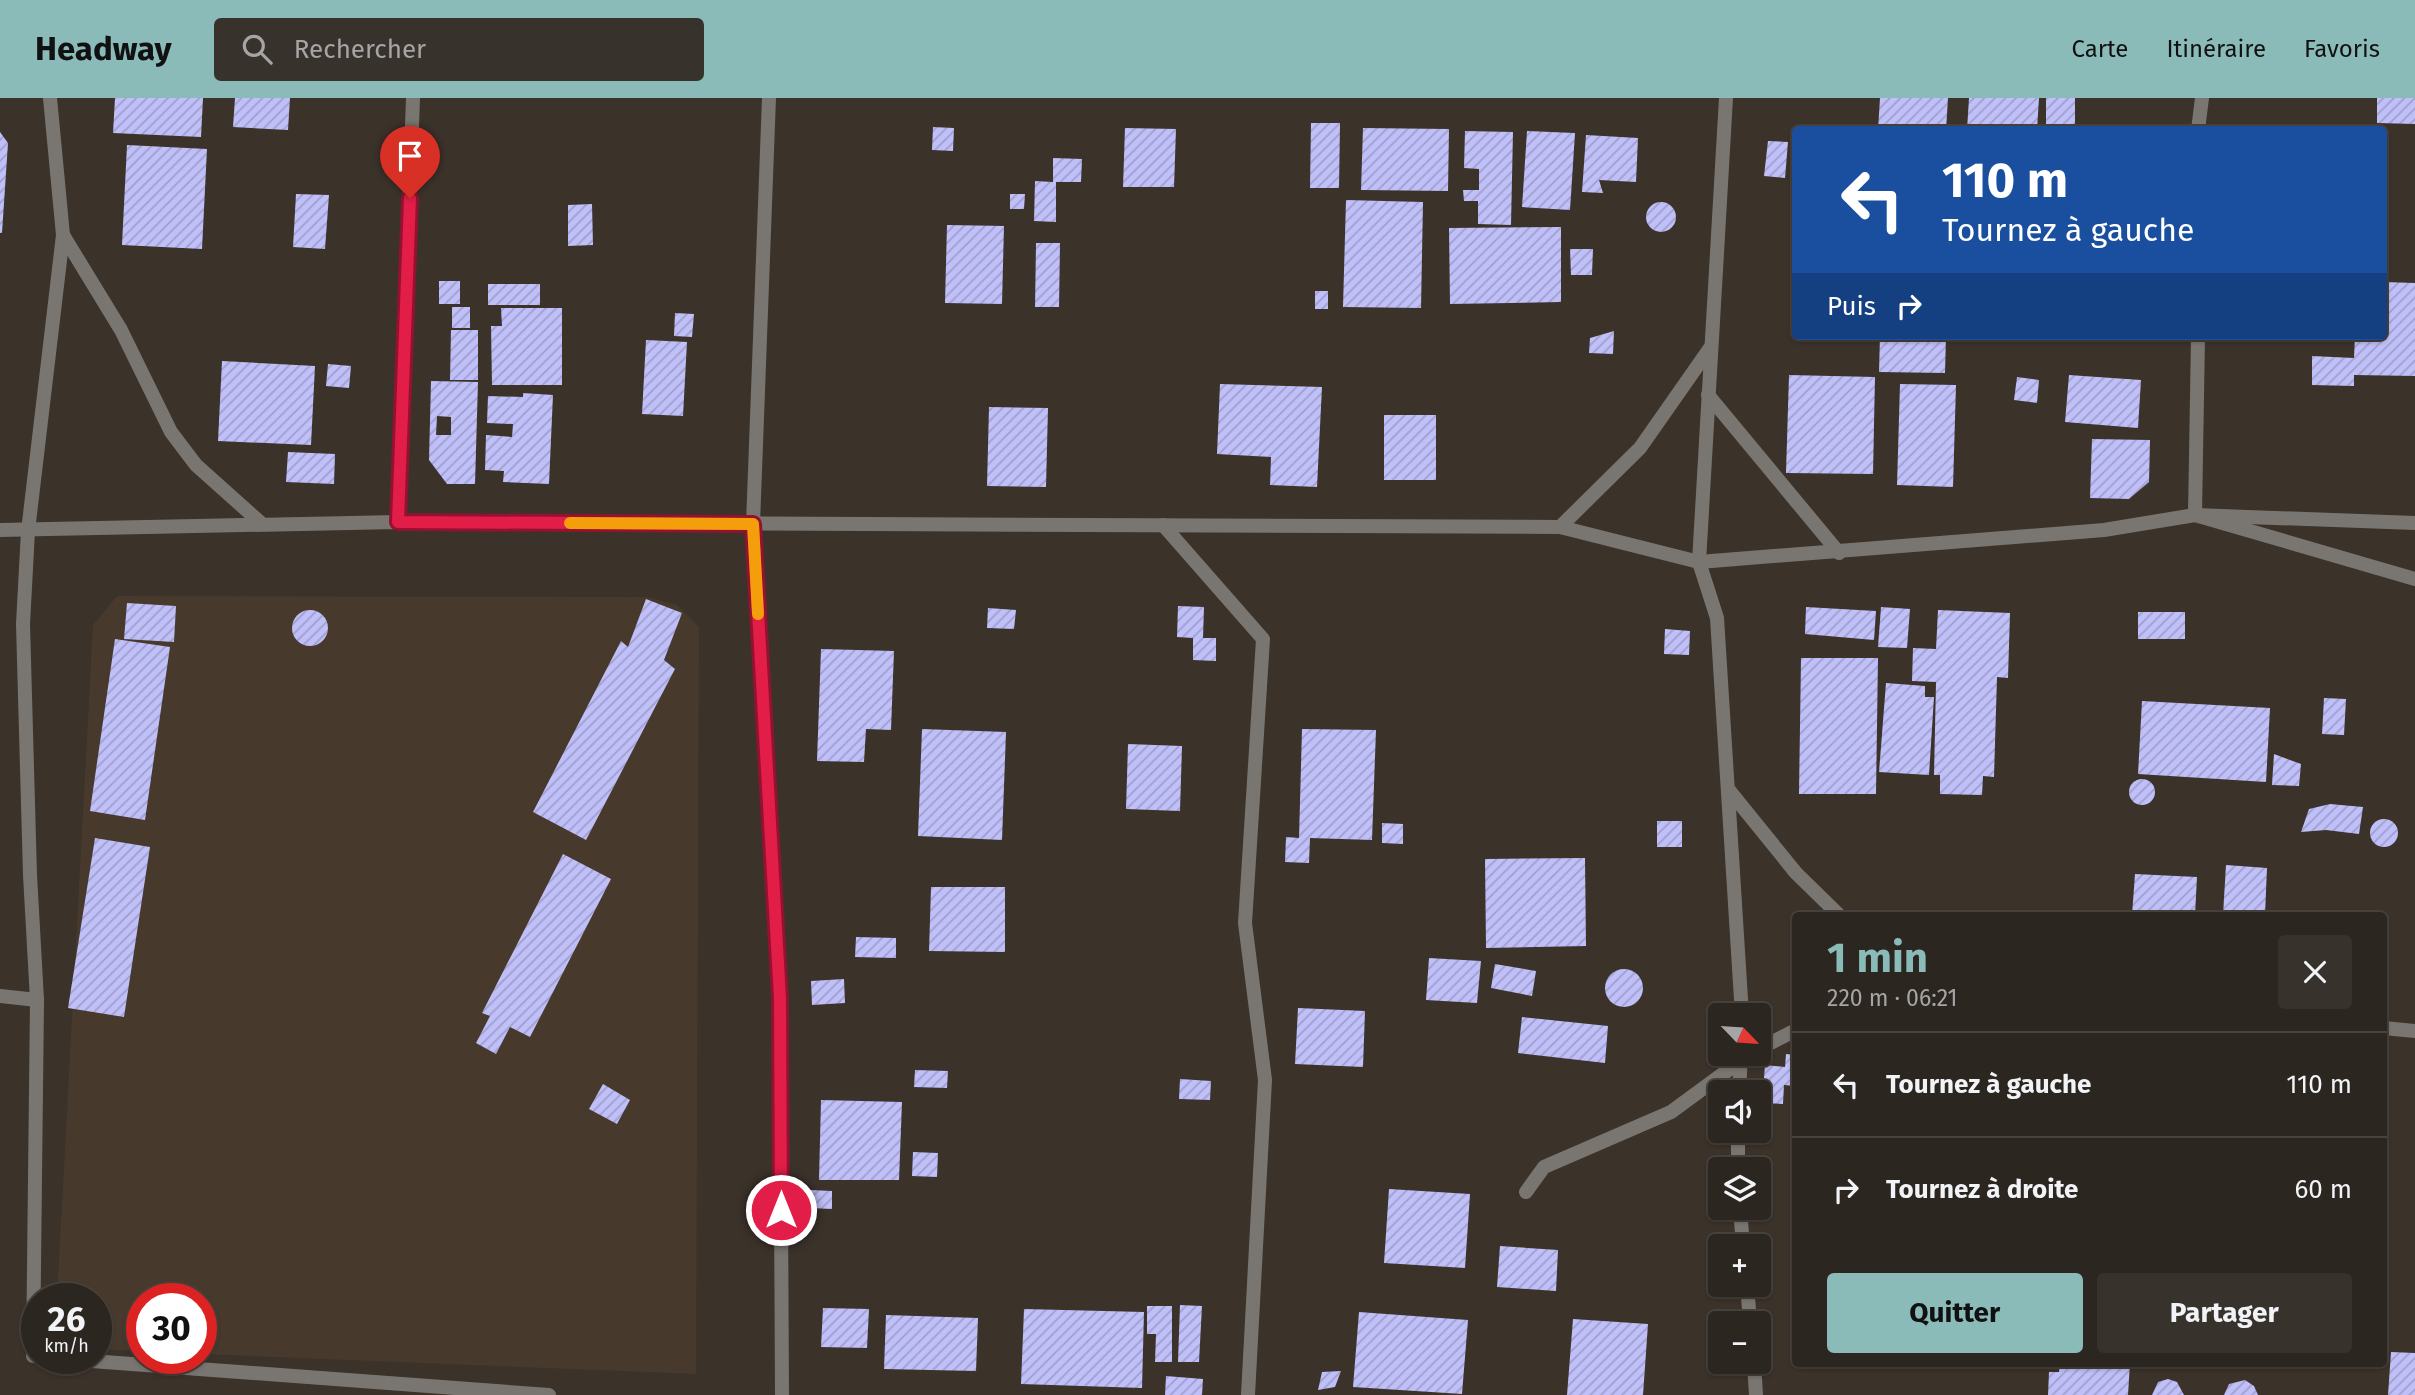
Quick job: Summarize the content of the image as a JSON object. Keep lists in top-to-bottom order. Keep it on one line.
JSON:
{"north":"bottom right","page":{"header":"Headway","search":"Rechercher","nav":["Carte","Itinéraire","Favoris"],"turn":["110 m","Tournez à gauche"],"then":"Puis","heading":["1 min","220 m · 06:21"],"map_buttons":["+","−"],"list":[{"name":"Tournez à gauche","value":"110 m"},{"name":"Tournez à droite","value":"60 m"}],"buttons":["Quitter","Partager"],"speed":"26 km/h","limit":"30"}}
